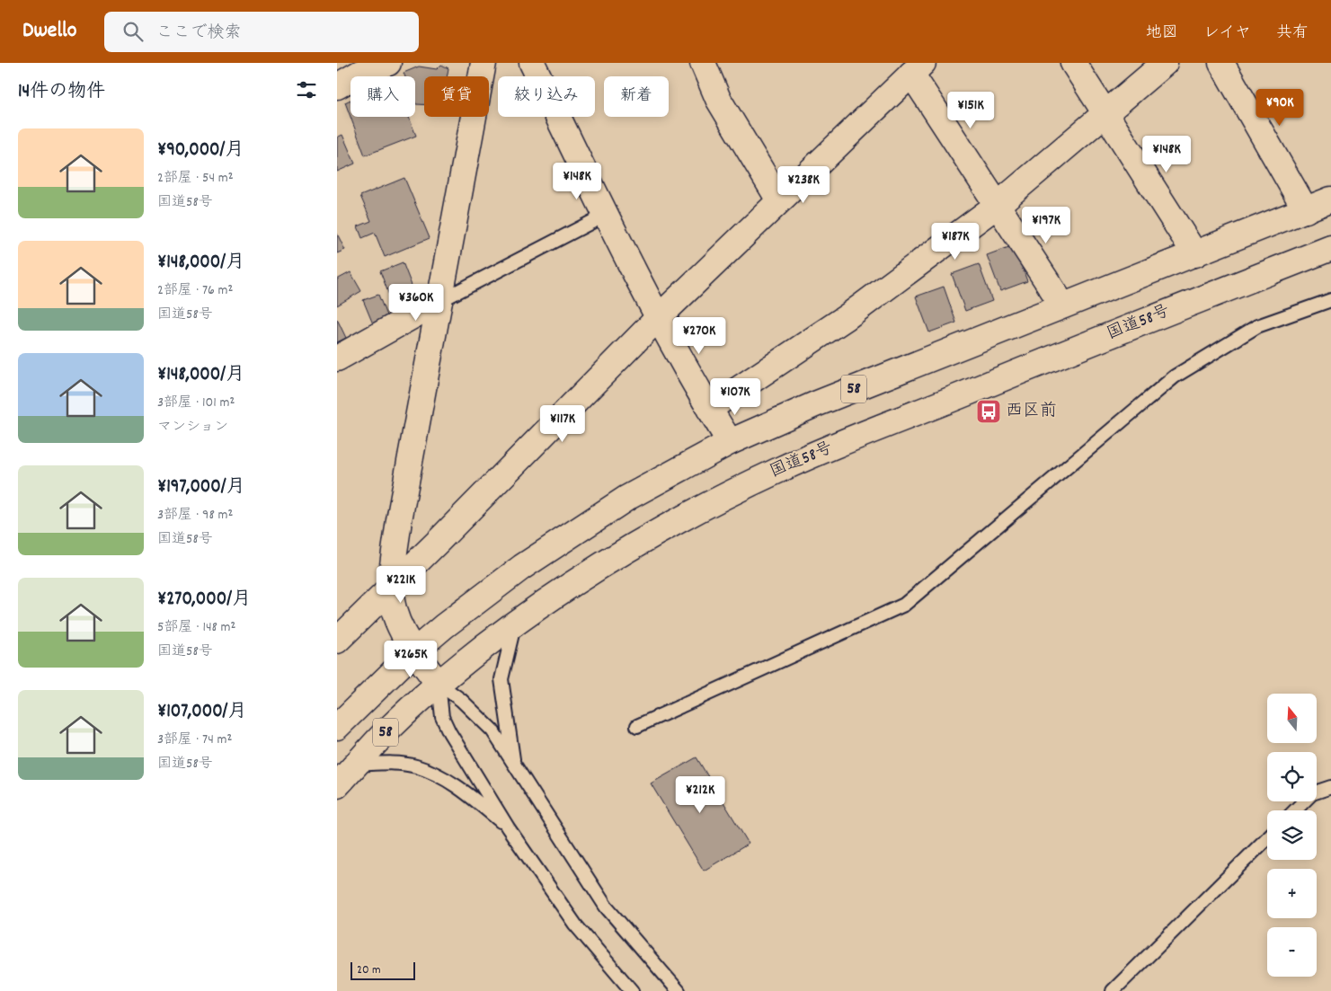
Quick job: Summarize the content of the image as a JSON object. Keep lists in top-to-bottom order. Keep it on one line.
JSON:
{"streets":{"main road":["国道58号","58"]},"places":{"bus stop":["西区前"]},"scale_bar":"20 m","north":"top","page":{"header":"Dwello","search":"ここで検索","nav":["地図","レイヤ","共有"],"heading":"14件の物件","chip":["購入","賃貸","絞り込み","新着"],"price":["¥90K","¥151K","¥148K","¥148K","¥238K","¥197K","¥187K","¥360K","¥270K","¥107K","¥117K","¥221K","¥265K","¥212K"],"list":[{"name":"¥90,000/月","note":"2部屋 · 54 m² · 国道58号"},{"name":"¥148,000/月","note":"2部屋 · 76 m² · 国道58号"},{"name":"¥148,000/月","note":"3部屋 · 101 m² · マンション"},{"name":"¥197,000/月","note":"3部屋 · 98 m² · 国道58号"},{"name":"¥270,000/月","note":"5部屋 · 148 m² · 国道58号"},{"name":"¥107,000/月","note":"3部屋 · 74 m² · 国道58号"}],"map_buttons":["+","−"],"scale":"20 m"}}
